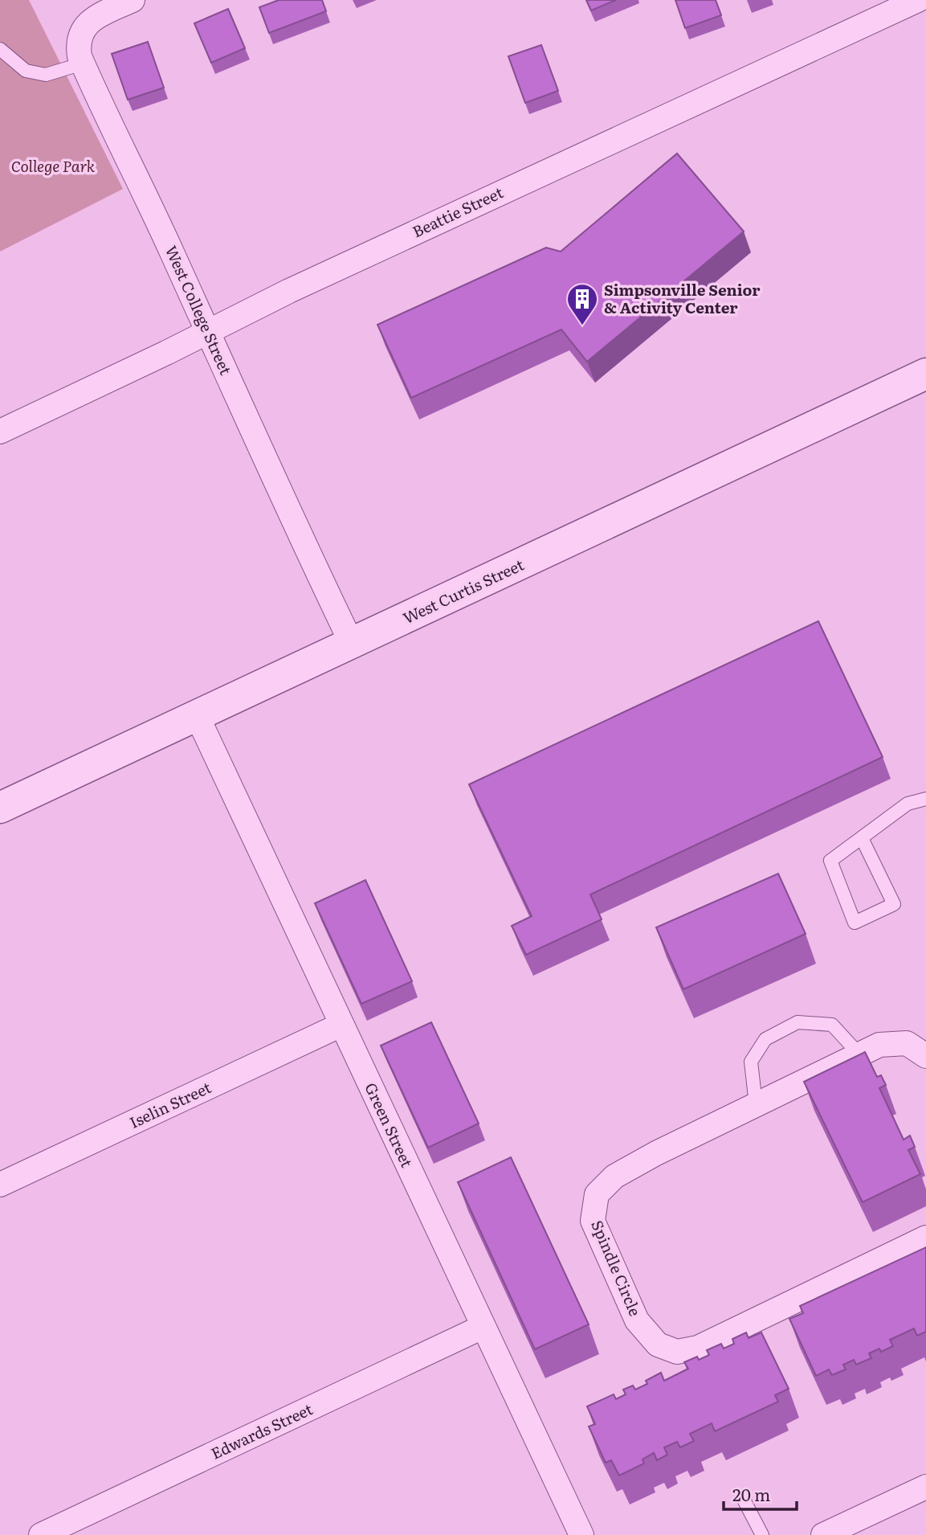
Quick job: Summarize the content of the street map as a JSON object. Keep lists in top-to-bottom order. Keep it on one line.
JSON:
{"streets":{"street":["Beattie Street","West College Street","West Curtis Street","Iselin Street","Green Street","Spindle Circle","Edwards Street"]},"crossings":[["Beattie Street","West College Street"],["West College Street","West Curtis Street"],["West Curtis Street","Green Street"],["Iselin Street","Green Street"],["Green Street","Edwards Street"]],"parks":["College Park"],"places":{"building":["Simpsonville Senior & Activity Center"]},"scale_bar":"20 m"}
